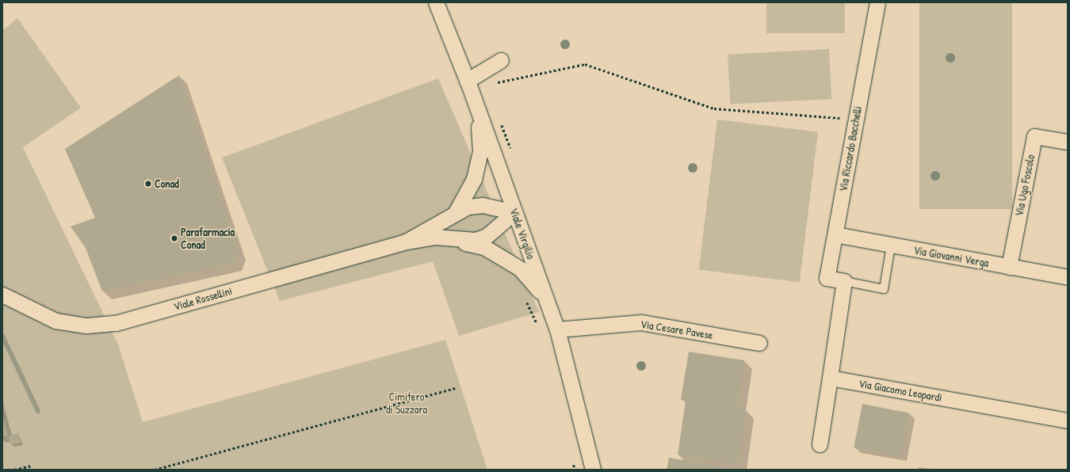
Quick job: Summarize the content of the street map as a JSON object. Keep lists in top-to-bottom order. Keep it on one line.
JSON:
{"streets":{"street":["Via Riccardo Bacchelli","Via Ugo Foscolo","Viale Virgilio","Via Giovanni Verga","Viale Rossellini","Via Cesare Pavese","Via Giacomo Leopardi"]},"crossings":[["Via Riccardo Bacchelli","Via Giovanni Verga"],["Via Ugo Foscolo","Via Giovanni Verga"],["Viale Virgilio","Via Cesare Pavese"]],"parks":["Cimitero di Suzzara"],"places":["Conad","Parafarmacia Conad"]}
